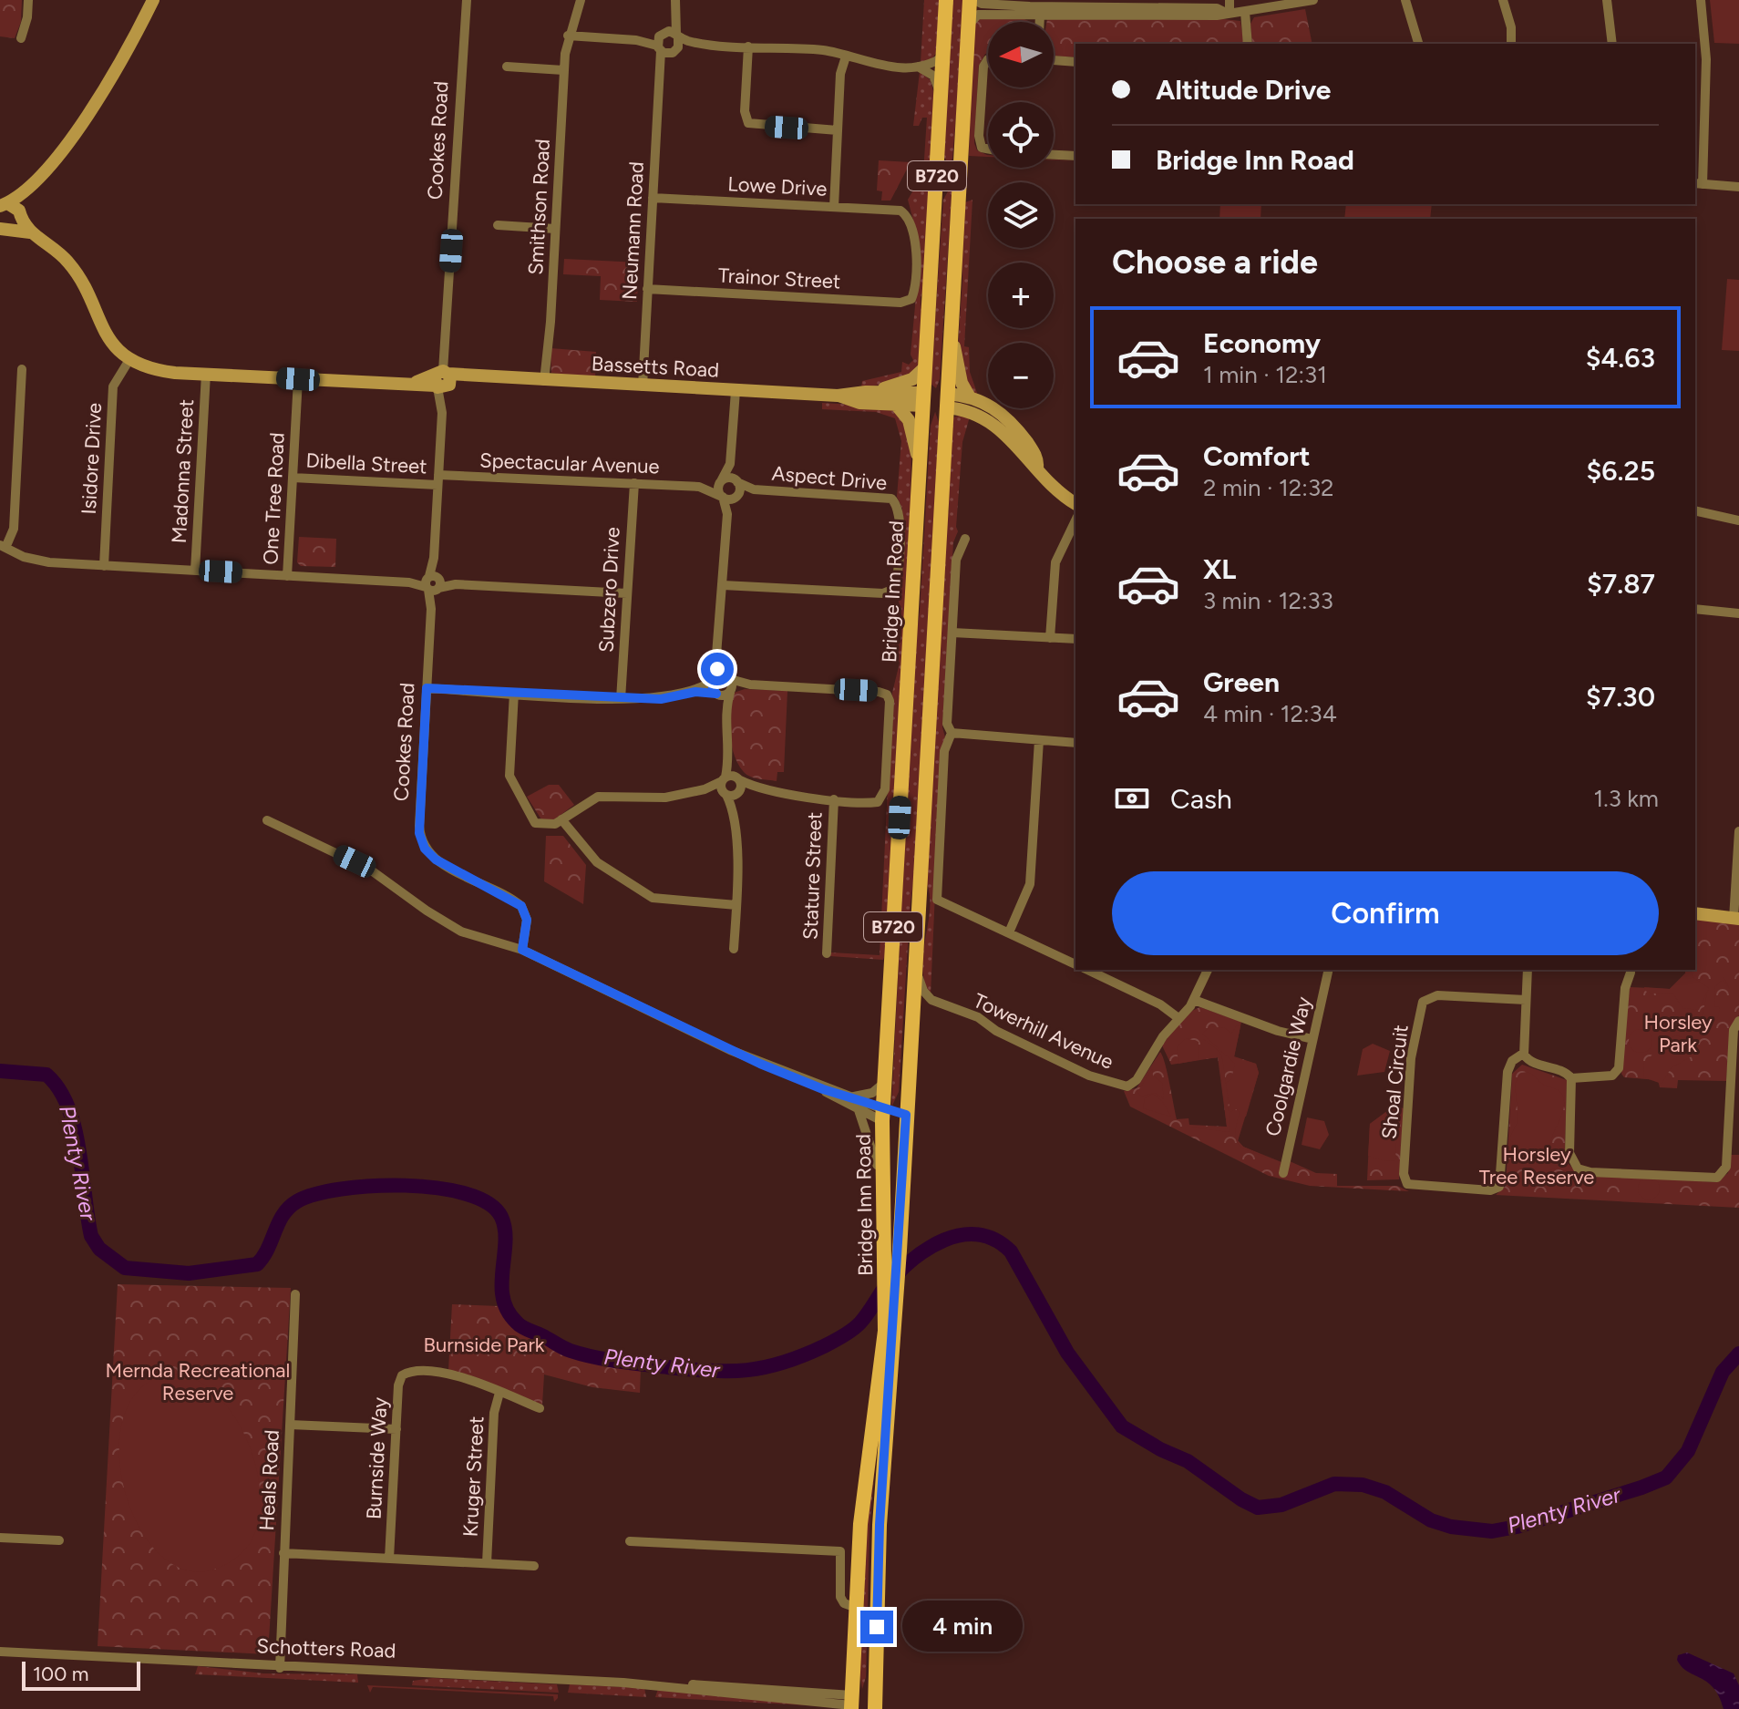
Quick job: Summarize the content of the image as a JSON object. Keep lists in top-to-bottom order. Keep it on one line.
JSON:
{"streets":{"main road":["B720","Bassetts Road","Bridge Inn Road","Schotters Road"],"street":["Cookes Road","Lowe Drive","Smithson Road","Neumann Road","Trainor Street","Isidore Drive","Dibella Street","Spectacular Avenue","Madonna Street","Aspect Drive","One Tree Road","Subzero Drive","Stature Street","Towerhill Avenue","Coolgardie Way","Shoal Circuit","Burnside Way","Kruger Street","Heals Road"]},"crossings":[["Cookes Road","Bassetts Road"],["Cookes Road","Dibella Street"],["Cookes Road","Spectacular Avenue"],["Lowe Drive","Neumann Road"],["Lowe Drive","Trainor Street"],["Smithson Road","Bassetts Road"],["Neumann Road","Trainor Street"],["Neumann Road","Bassetts Road"],["Bassetts Road","Isidore Drive"],["Bassetts Road","Madonna Street"],["Bassetts Road","One Tree Road"],["Bassetts Road","Bridge Inn Road"],["Dibella Street","Spectacular Avenue"],["Dibella Street","One Tree Road"],["Spectacular Avenue","Aspect Drive"],["Spectacular Avenue","Subzero Drive"],["Bridge Inn Road","Schotters Road"],["Burnside Way","Kruger Street"],["Heals Road","Schotters Road"]],"water":["Plenty River"],"parks":["Horsley Park","Horsley Tree Reserve","Burnside Park","Mernda Recreational Reserve"],"scale_bar":"100 m","north":"left","page":{"map_buttons":["+","−"],"banner":["Altitude Drive","Bridge Inn Road"],"heading":"Choose a ride","list":[{"name":"Economy","note":"1 min · 12:31","value":"$4.63"},{"name":"Comfort","note":"2 min · 12:32","value":"$6.25"},{"name":"XL","note":"3 min · 12:33","value":"$7.87"},{"name":"Green","note":"4 min · 12:34","value":"$7.30"}],"pay":["Cash","1.3 km"],"buttons":"Confirm","bubble":"4 min","scale":"100 m"}}
